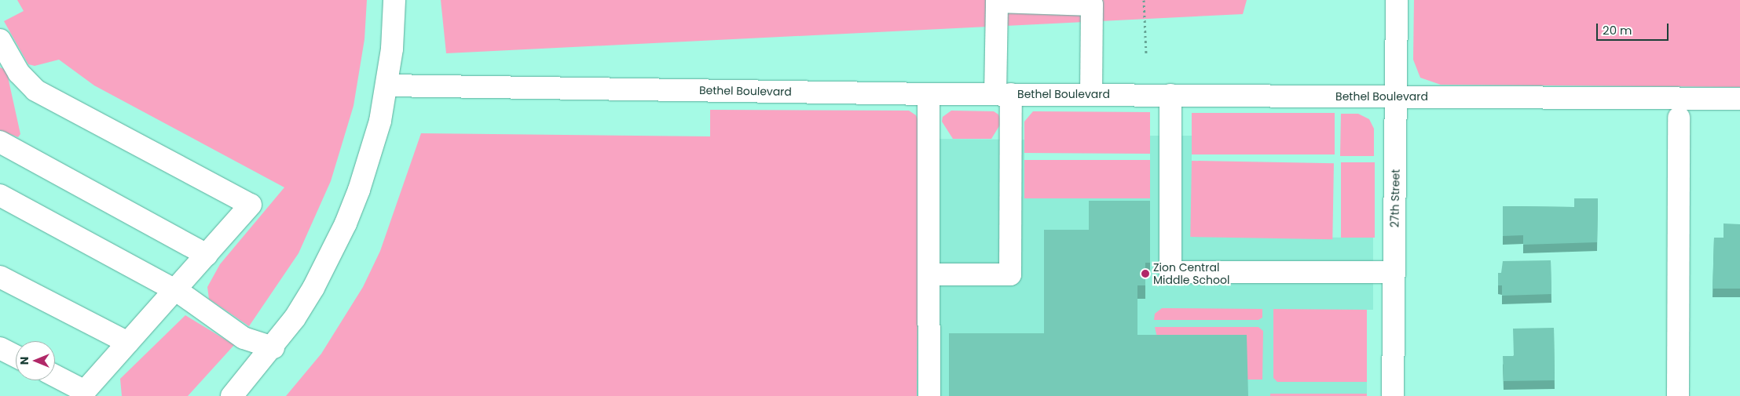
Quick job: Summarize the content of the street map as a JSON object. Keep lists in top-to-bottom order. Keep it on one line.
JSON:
{"streets":{"street":["Bethel Boulevard","27th Street"]},"crossings":[["Bethel Boulevard","27th Street"]],"places":["Zion Central Middle School"],"scale_bar":"20 m","north":"left"}
